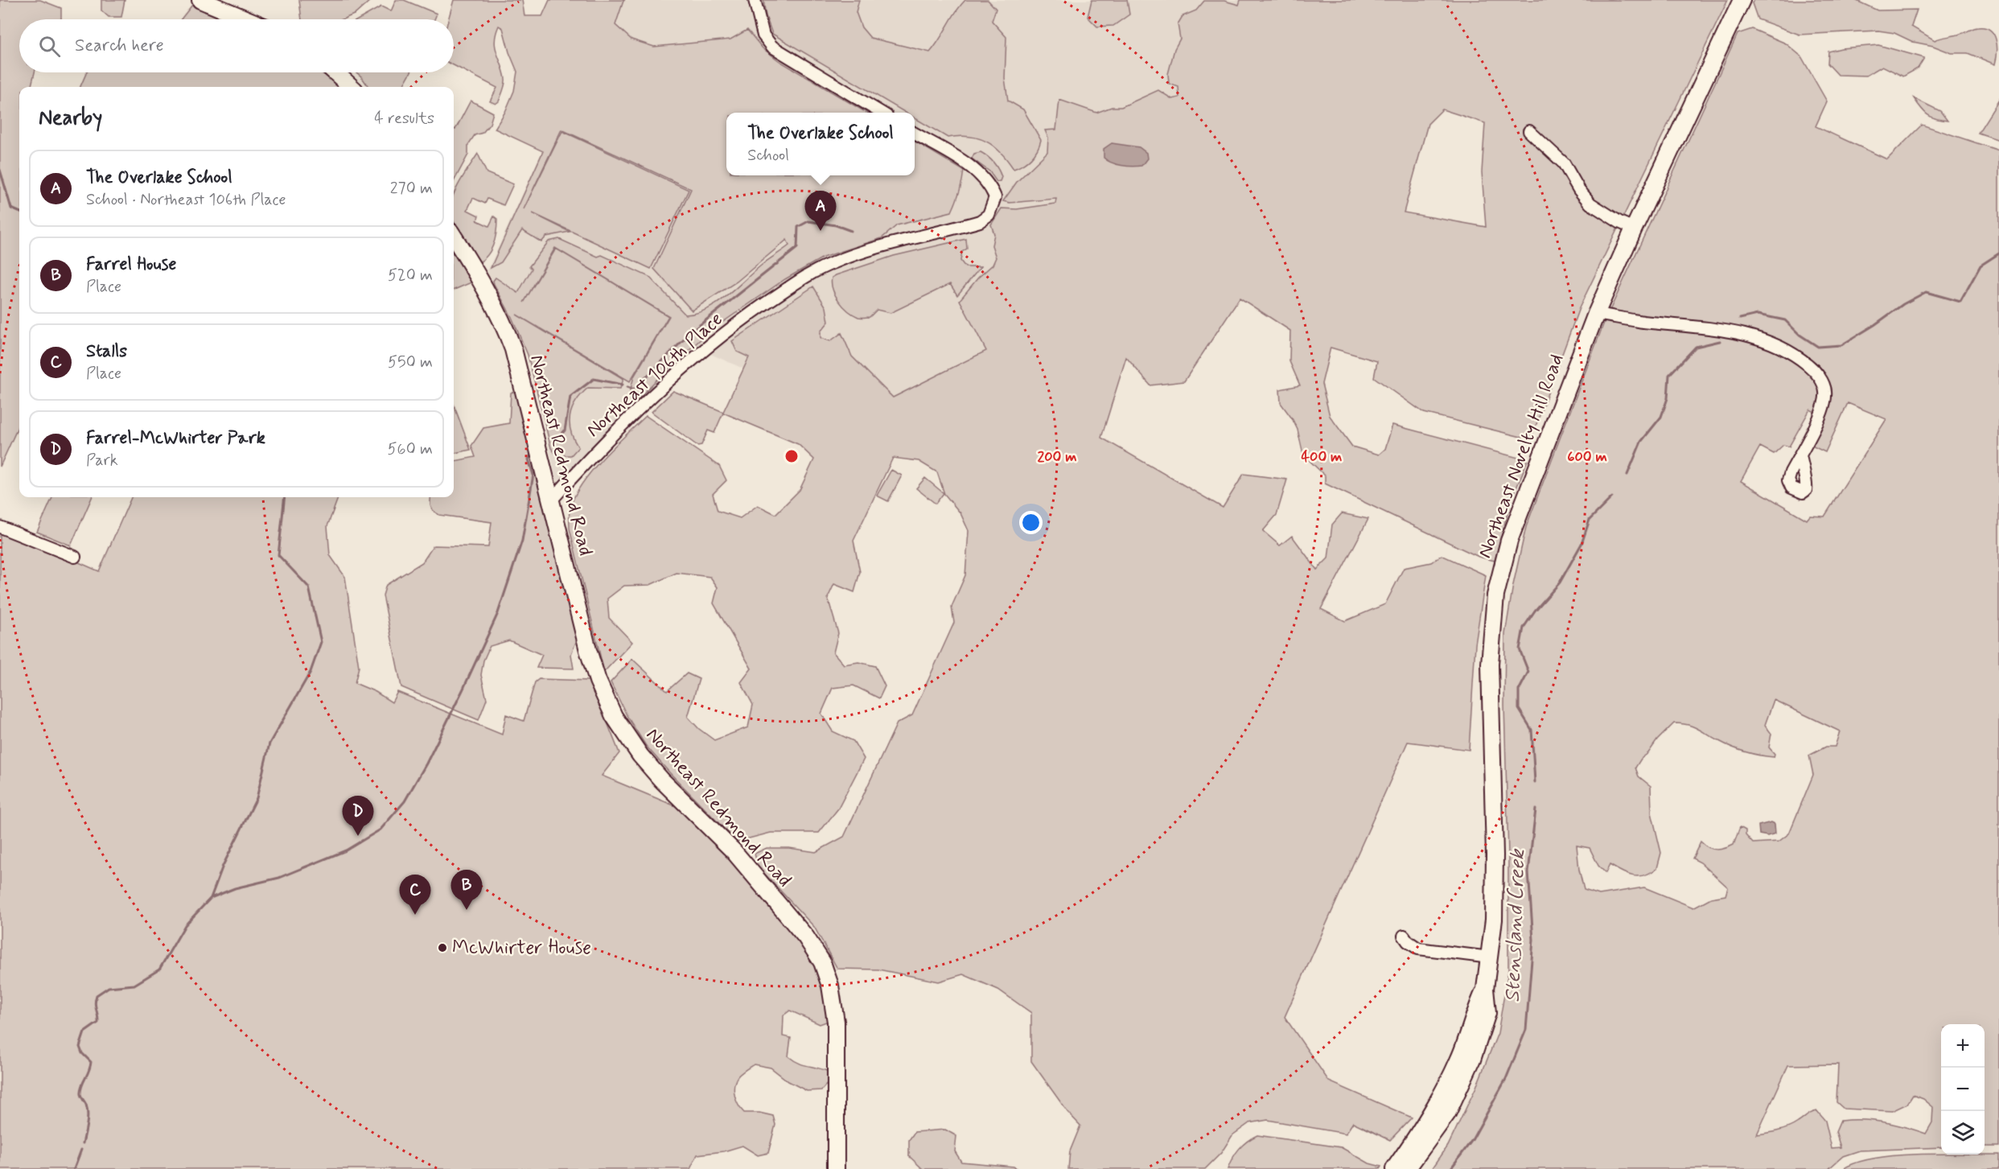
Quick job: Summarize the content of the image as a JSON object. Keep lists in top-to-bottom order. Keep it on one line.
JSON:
{"streets":{"main road":["Northeast Redmond Road","Northeast Novelty Hill Road"],"street":["Northeast 106th Place"]},"crossings":[["Northeast 106th Place","Northeast Redmond Road"]],"water":["Stensland Creek"],"places":["McWhirter House"],"page":{"search":"Search here","heading":["Nearby","4 results"],"popup":["The Overlake School","School"],"list":[{"mark":"A","name":"The Overlake School","note":"School · Northeast 106th Place","value":"270 m"},{"mark":"B","name":"Farrel House","note":"Place","value":"520 m"},{"mark":"C","name":"Stalls","note":"Place","value":"550 m"},{"mark":"D","name":"Farrel-McWhirter Park","note":"Park","value":"560 m"}],"pins":["A","D","B","C"],"map_buttons":["+","−"]},"rings":["200 m","400 m","600 m"]}
